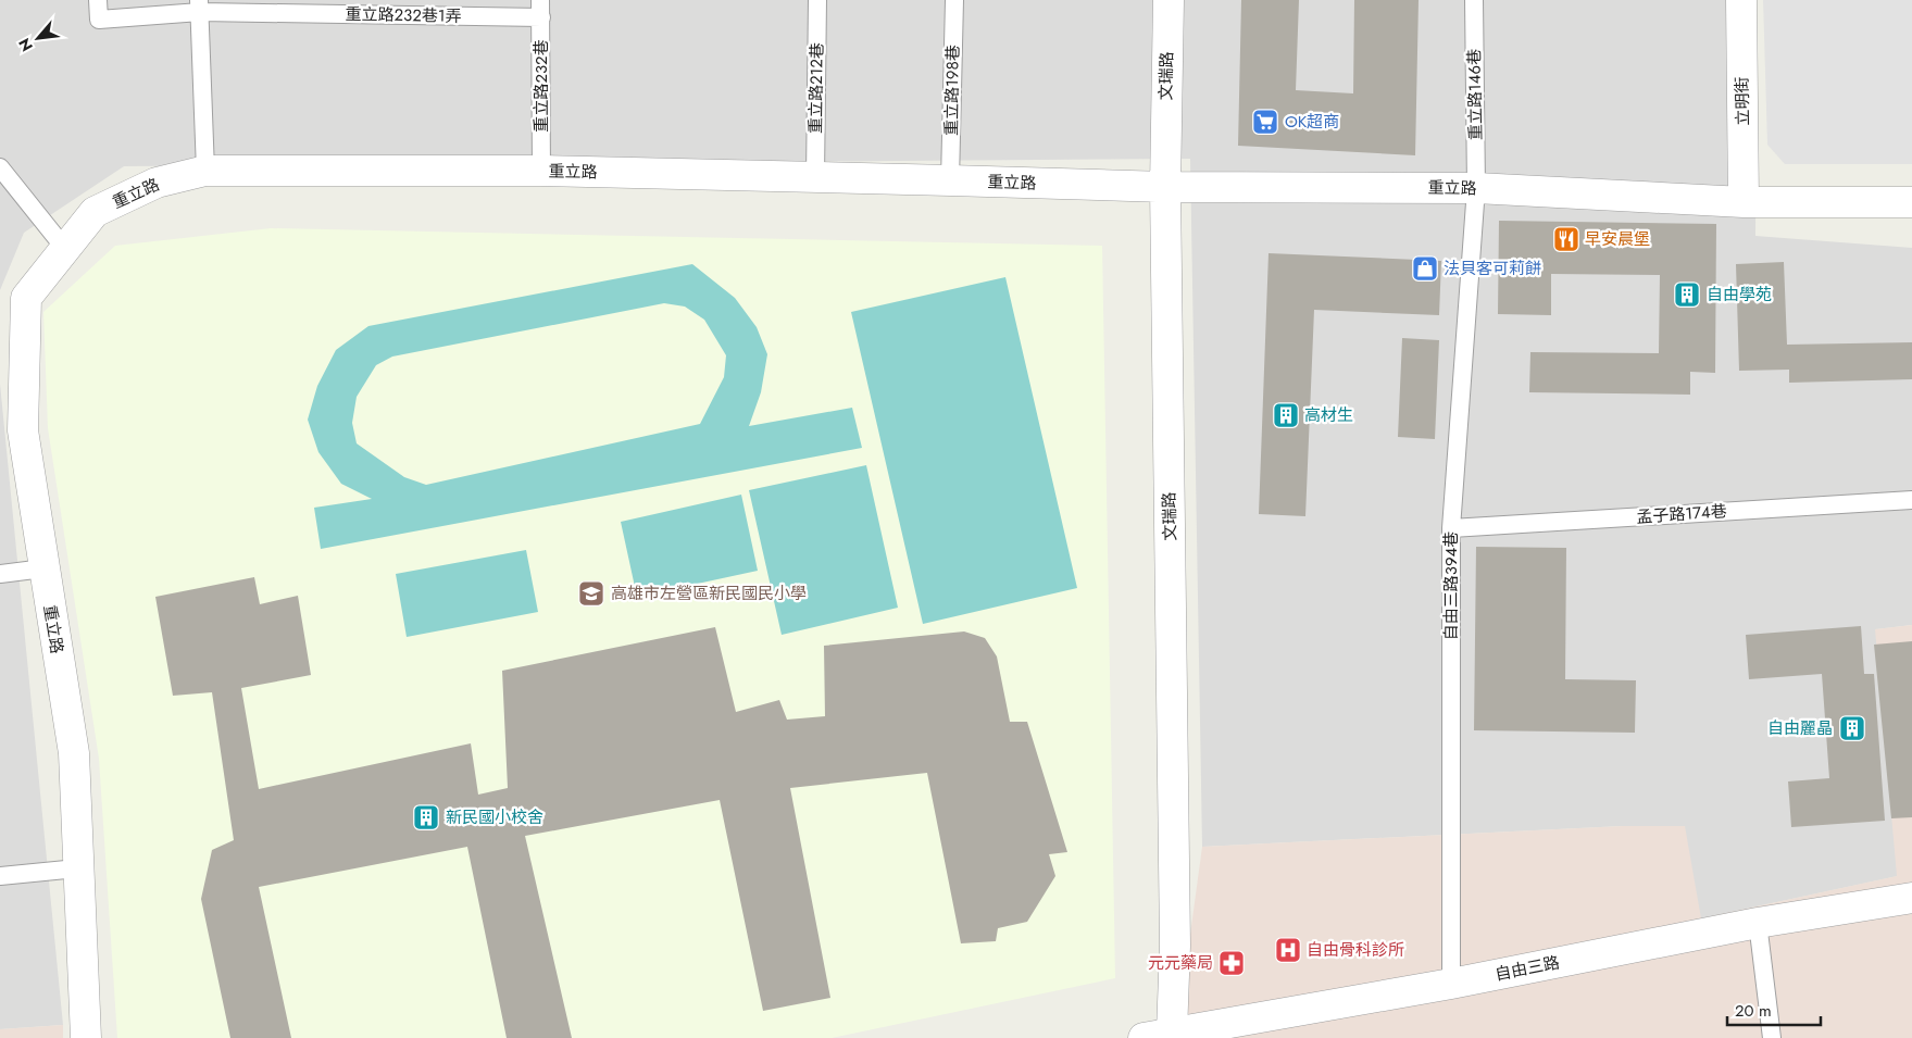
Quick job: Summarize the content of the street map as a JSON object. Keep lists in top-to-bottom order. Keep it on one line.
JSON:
{"streets":{"street":["文瑞路","立明街","重立路","自由三路"],"lane":["重立路232巷1弄","重立路232巷","重立路212巷","重立路198巷","重立路146巷","孟子路174巷","自由三路394巷"]},"crossings":[["重立路232巷1弄","重立路232巷"],["文瑞路","重立路"],["文瑞路","自由三路"],["重立路232巷","重立路"],["重立路212巷","重立路"],["重立路198巷","重立路"],["重立路146巷","重立路"],["重立路146巷","自由三路394巷"],["立明街","重立路"],["重立路","自由三路394巷"],["孟子路174巷","自由三路394巷"],["自由三路394巷","自由三路"]],"places":{"supermarket":["OK超商"],"restaurant":["早安晨堡"],"shop":["法貝客可莉餅"],"building":["自由學苑","高材生","自由麗晶","新民國小校舍"],"school or university":["高雄市左營區新民國民小學"],"hospital":["自由骨科診所"],"pharmacy":["元元藥局"]},"scale_bar":"20 m","north":"bottom left"}
